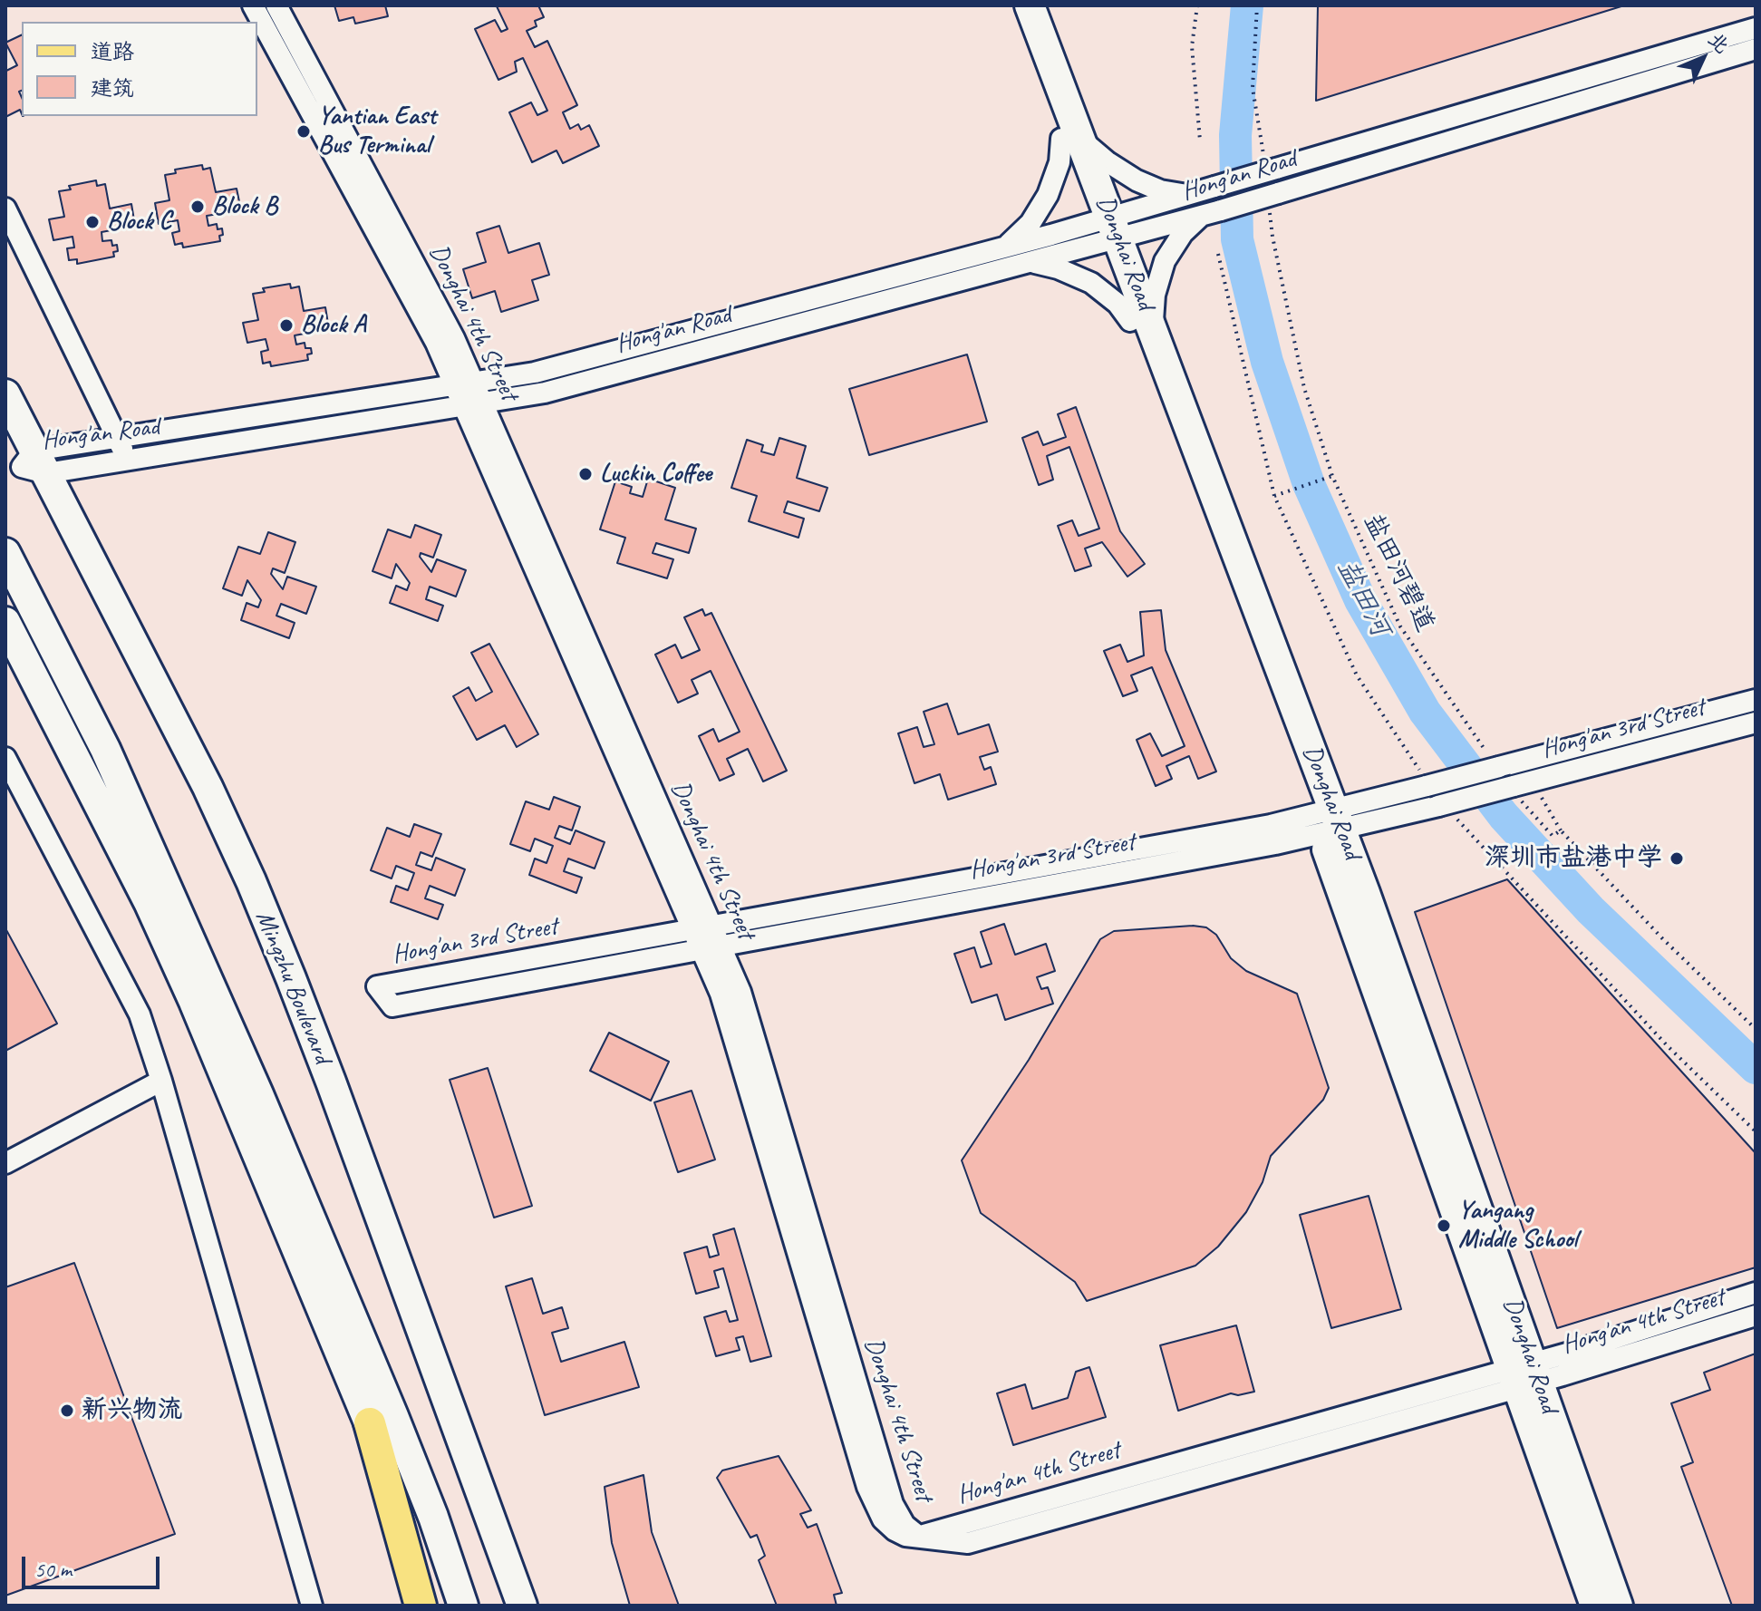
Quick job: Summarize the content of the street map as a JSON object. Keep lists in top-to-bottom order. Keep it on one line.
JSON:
{"streets":{"street":["Hong'an Road","Donghai Road","Donghai 4th Street","Hong'an 3rd Street","Mingzhu Boulevard","Hong'an 4th Street"],"path":["盐田河碧道"]},"crossings":[["Hong'an Road","Donghai Road"],["Hong'an Road","Donghai 4th Street"],["Hong'an Road","盐田河碧道"],["Hong'an Road","Mingzhu Boulevard"],["Donghai Road","Hong'an 3rd Street"],["Donghai Road","Hong'an 4th Street"],["Donghai 4th Street","Hong'an 3rd Street"],["Donghai 4th Street","Hong'an 4th Street"],["盐田河碧道","Hong'an 3rd Street"]],"water":["盐田河"],"places":["Yantian East Bus Terminal","Block B","Block C","Block A","Luckin Coffee","深圳市盐港中学","Yangang Middle School","新兴物流"],"legend":["道路","建筑"],"scale_bar":"50 m","north":"top right"}
